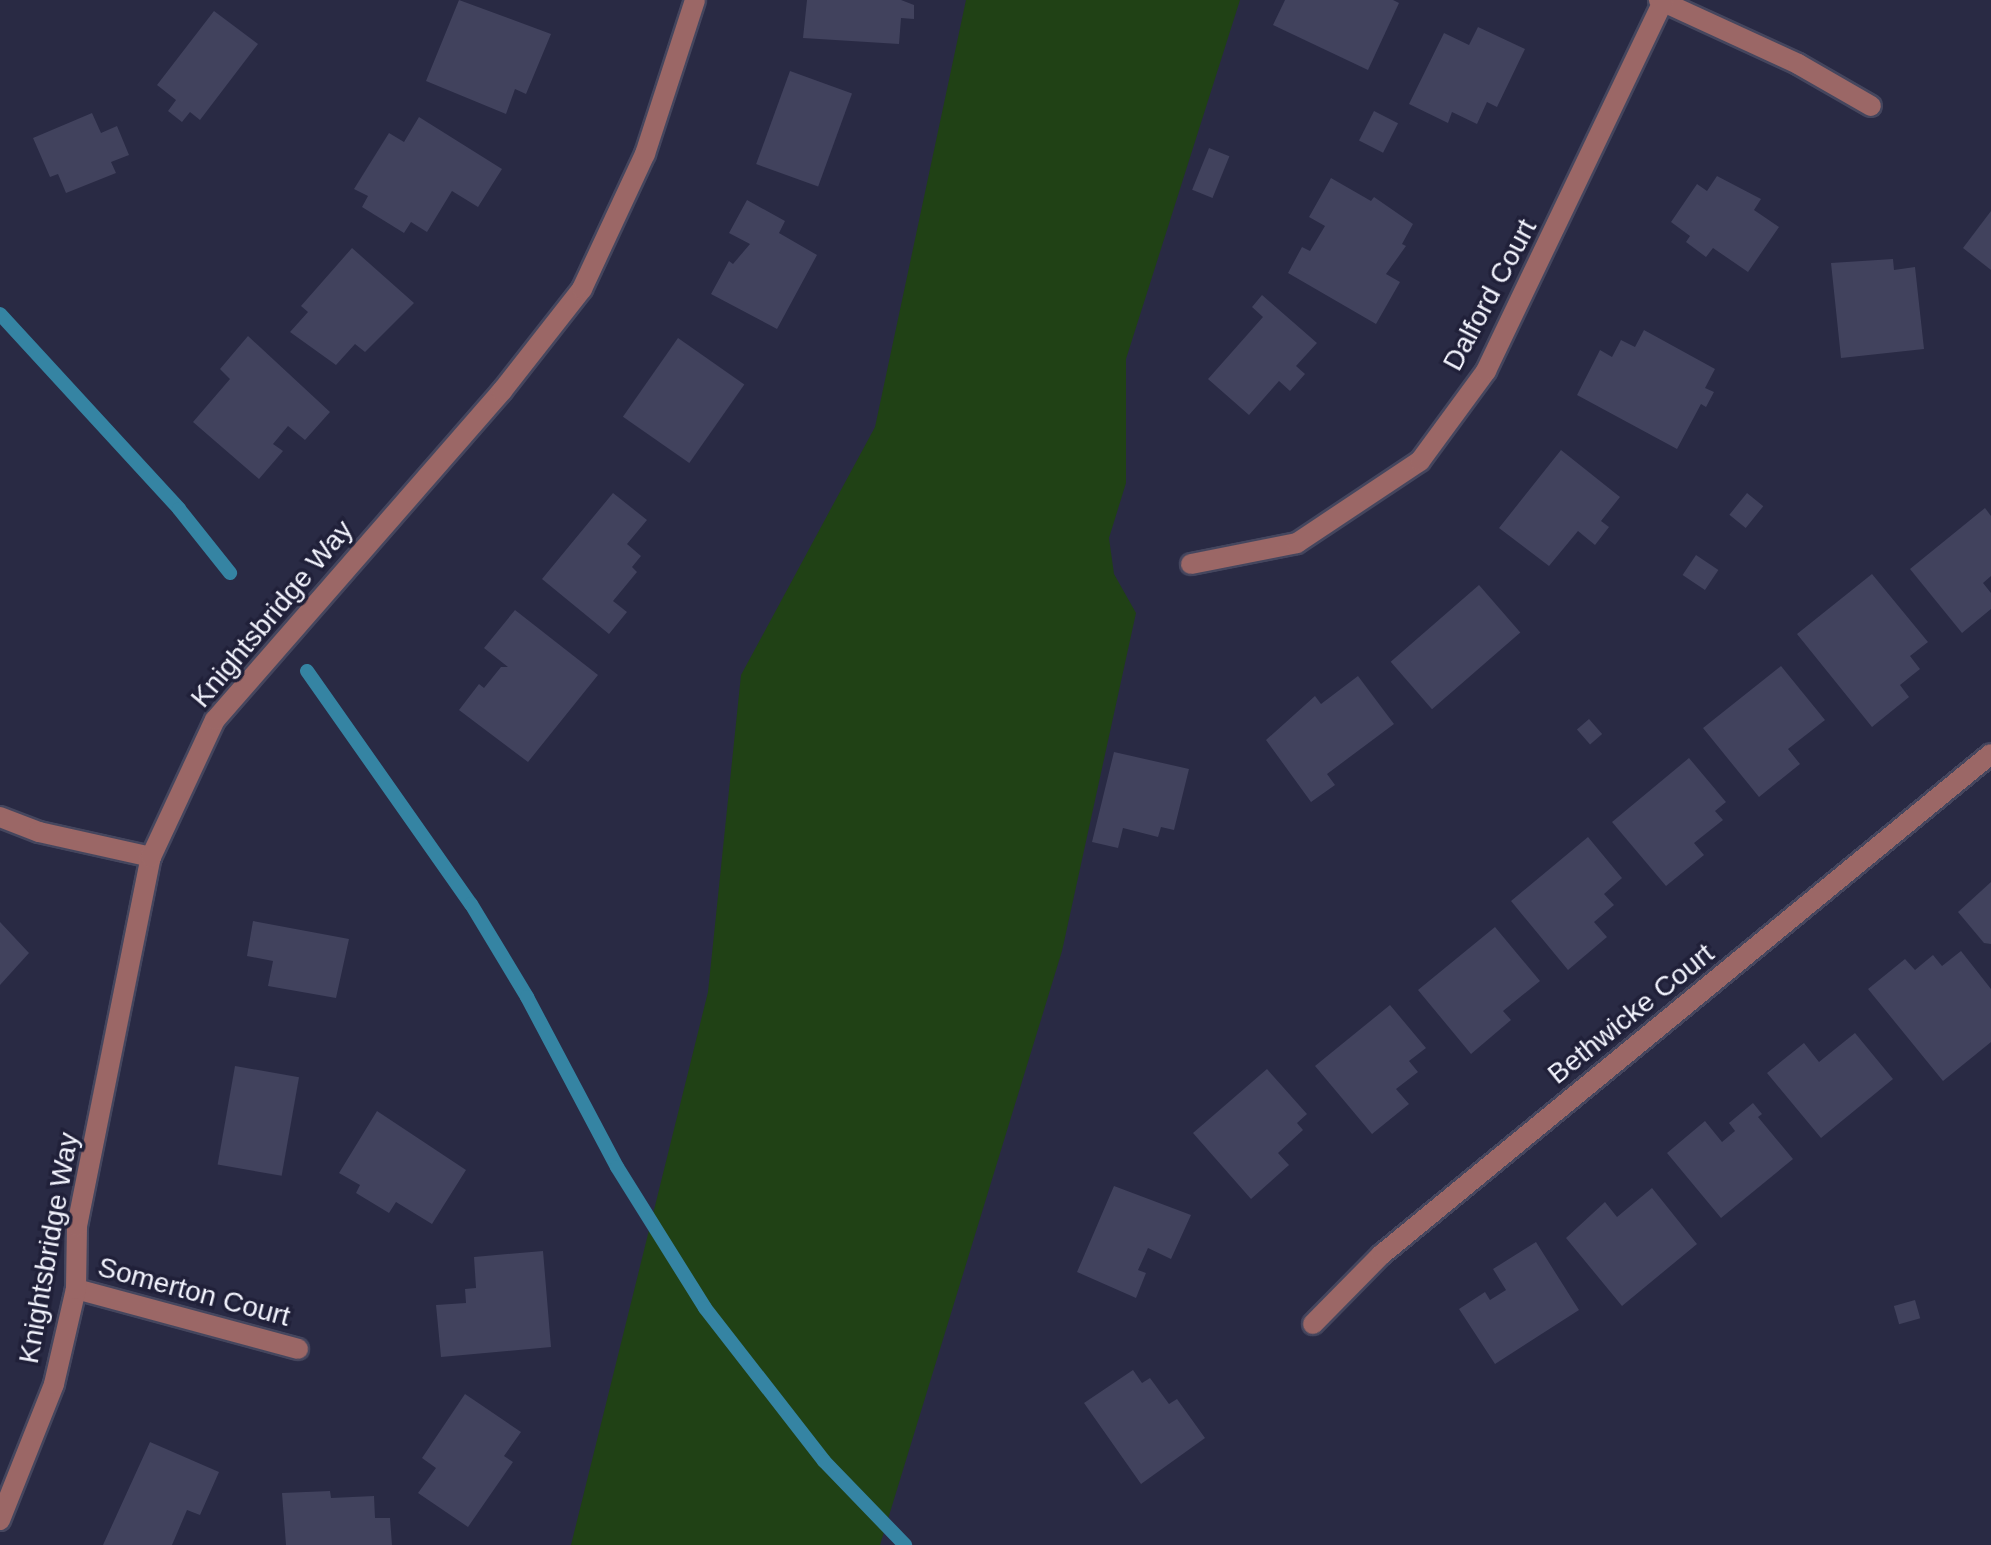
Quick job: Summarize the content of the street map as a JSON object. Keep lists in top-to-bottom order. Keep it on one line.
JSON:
{"streets":{"street":["Dalford Court","Knightsbridge Way","Bethwicke Court","Somerton Court"]},"crossings":[["Knightsbridge Way","Somerton Court"]]}
